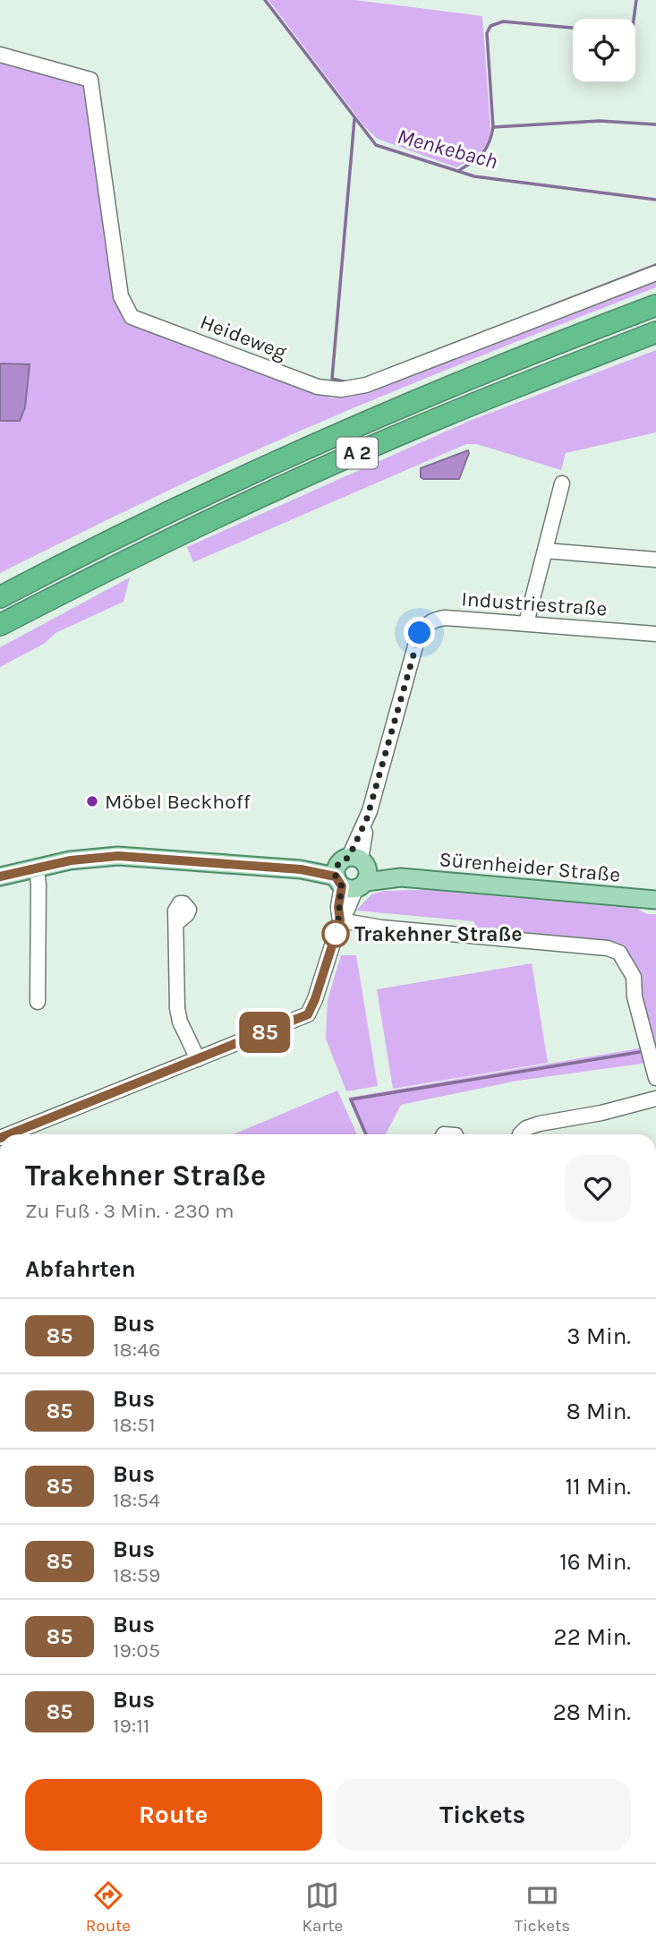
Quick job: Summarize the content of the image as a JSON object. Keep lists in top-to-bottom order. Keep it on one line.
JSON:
{"streets":{"highway":["A 2"],"main road":["Sürenheider Straße"],"street":["Heideweg","Industriestraße"]},"crossings":[["Industriestraße","Sürenheider Straße"]],"water":["Menkebach"],"places":["Möbel Beckhoff","Trakehner Straße"],"lines":["bus line 85"],"page":{"on_map":"85","heading":[["Trakehner Straße","Zu Fuß · 3 Min. · 230 m"],"Abfahrten"],"list":[{"mark":"85","name":"Bus","note":"18:46","value":"3 Min."},{"mark":"85","name":"Bus","note":"18:51","value":"8 Min."},{"mark":"85","name":"Bus","note":"18:54","value":"11 Min."},{"mark":"85","name":"Bus","note":"18:59","value":"16 Min."},{"mark":"85","name":"Bus","note":"19:05","value":"22 Min."},{"mark":"85","name":"Bus","note":"19:11","value":"28 Min."}],"buttons":["Route","Tickets"],"tabs":["Route","Karte","Tickets"]}}
